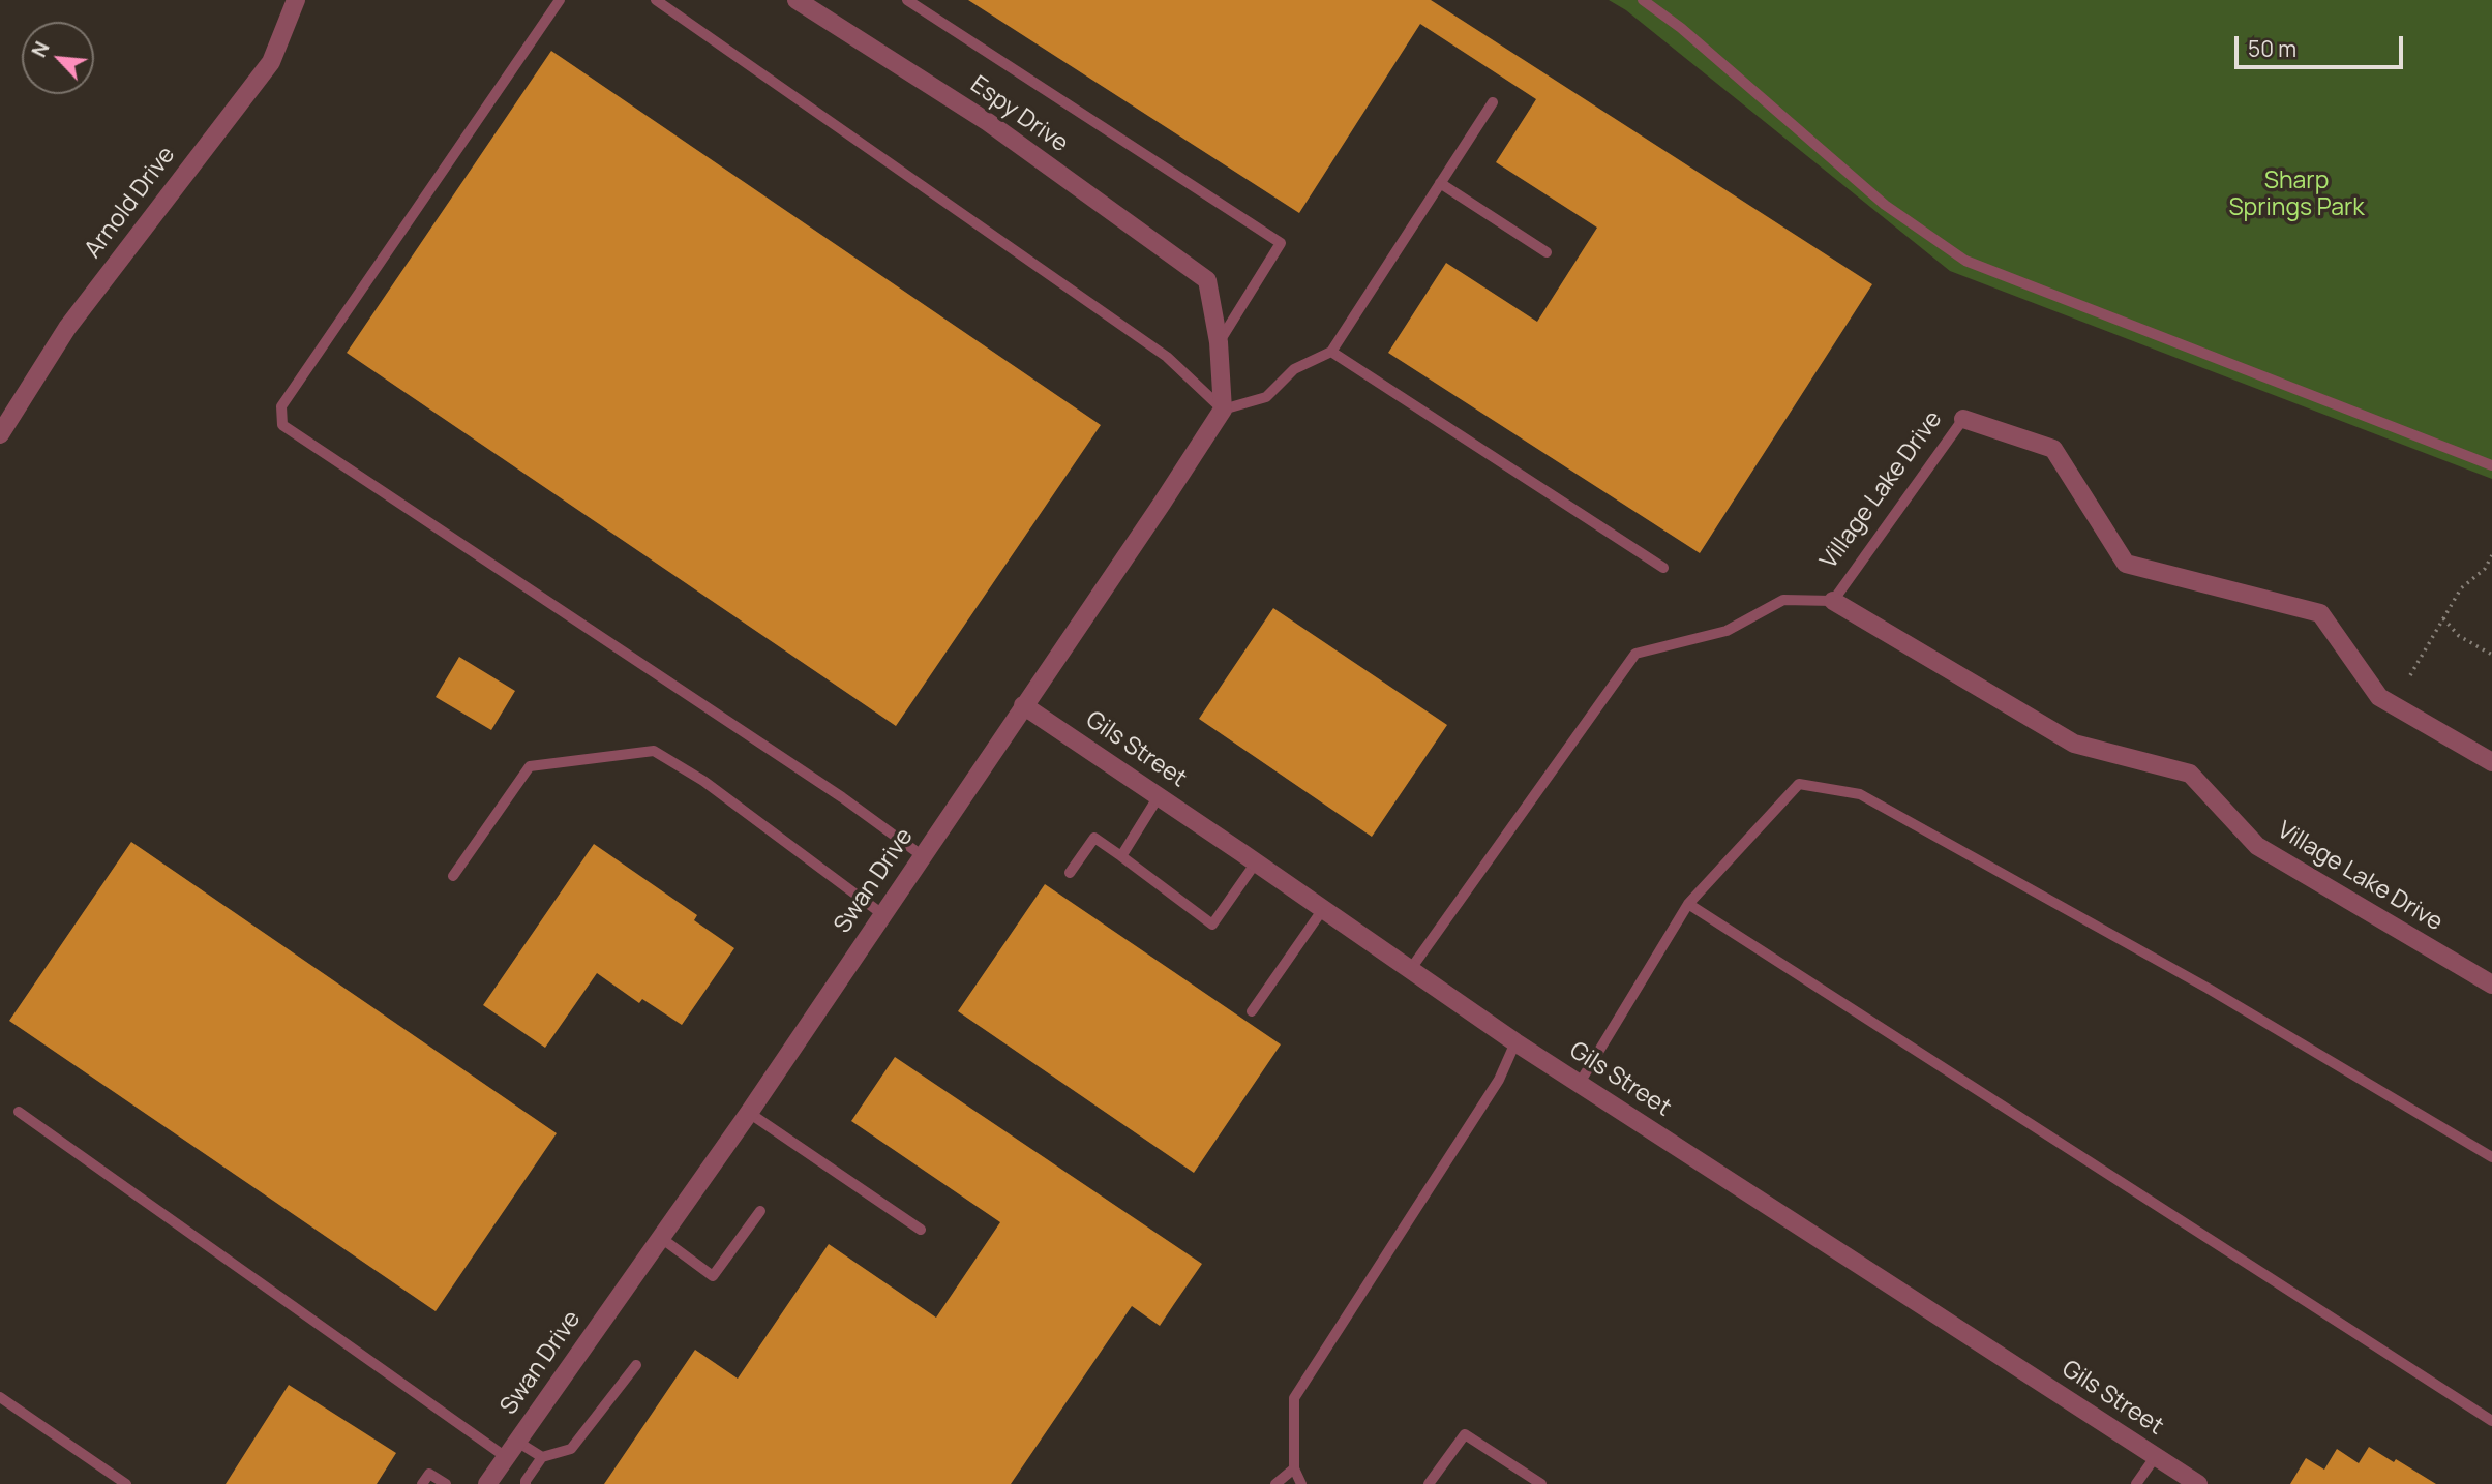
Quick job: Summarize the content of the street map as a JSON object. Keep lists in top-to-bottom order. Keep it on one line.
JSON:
{"streets":{"street":["Espy Drive","Arnold Drive","Village Lake Drive","Gils Street","Swan Drive"]},"crossings":[["Village Lake Drive","Gils Street"],["Gils Street","Swan Drive"]],"parks":["Sharp Springs Park"],"scale_bar":"50 m","north":"top left"}
